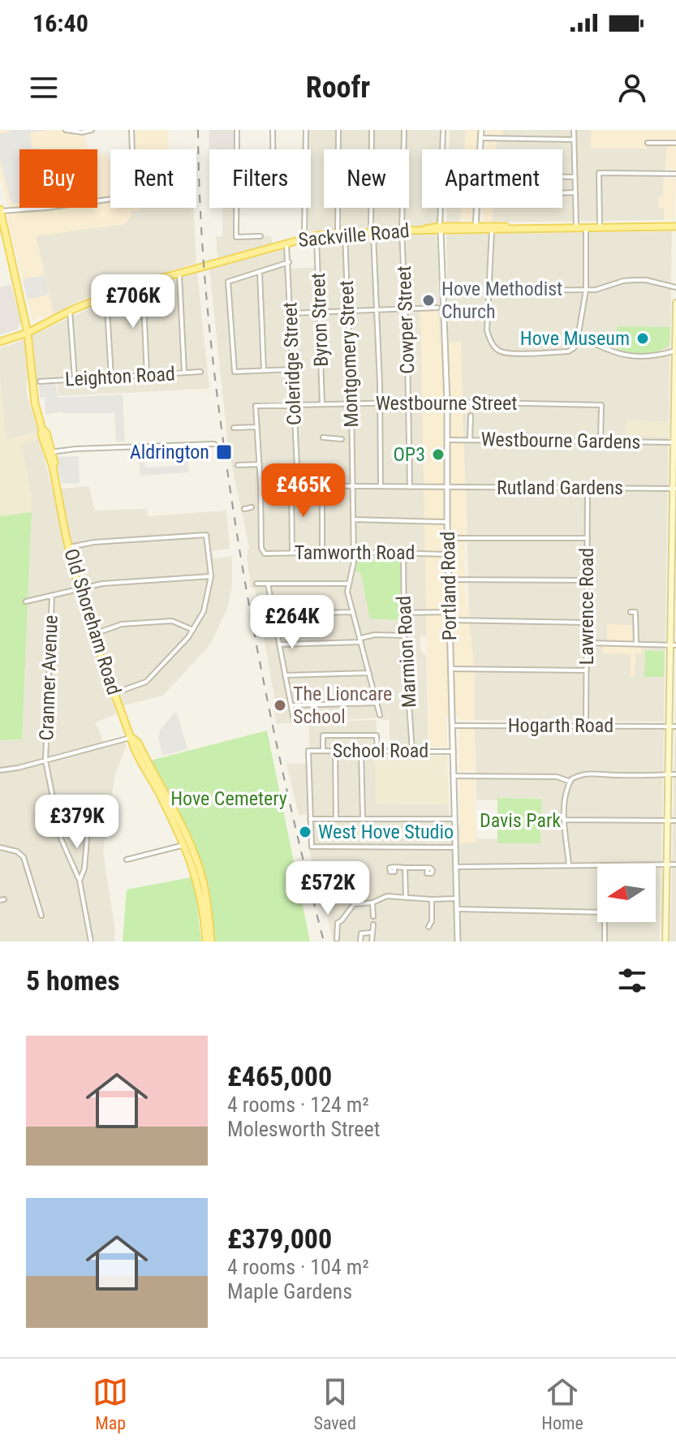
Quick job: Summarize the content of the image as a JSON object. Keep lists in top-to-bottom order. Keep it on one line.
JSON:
{"streets":{"main road":["Sackville Road","Old Shoreham Road"],"street":["Byron Street","Cowper Street","Montgomery Street","Coleridge Street","Leighton Road","Westbourne Street","Westbourne Gardens","Rutland Gardens","Tamworth Road","Portland Road","Lawrence Road","Marmion Road","Cranmer Avenue","Hogarth Road","School Road"]},"crossings":[["Sackville Road","Byron Street"],["Sackville Road","Cowper Street"],["Sackville Road","Montgomery Street"],["Sackville Road","Coleridge Street"],["Sackville Road","Portland Road"],["Sackville Road","Old Shoreham Road"],["Byron Street","Westbourne Street"],["Cowper Street","Westbourne Street"],["Cowper Street","Rutland Gardens"],["Montgomery Street","Westbourne Street"],["Montgomery Street","Rutland Gardens"],["Montgomery Street","Tamworth Road"],["Coleridge Street","Westbourne Street"],["Coleridge Street","Rutland Gardens"],["Westbourne Street","Westbourne Gardens"],["Westbourne Street","Portland Road"],["Westbourne Gardens","Portland Road"],["Rutland Gardens","Portland Road"],["Rutland Gardens","Lawrence Road"],["Tamworth Road","Portland Road"],["Tamworth Road","Marmion Road"],["Portland Road","Hogarth Road"],["Portland Road","School Road"],["Lawrence Road","Hogarth Road"],["Marmion Road","School Road"]],"parks":["Hove Cemetery","Davis Park"],"places":{"other":["Hove Methodist Church","Hove Museum","OP3","The Lioncare School","West Hove Studio"],"transit":["Aldrington"]},"north":"left","page":{"status":"16:40","header":"Roofr","chip":["Buy","Rent","Filters","New","Apartment"],"price":["£706K","£465K","£264K","£379K","£572K"],"heading":"5 homes","list":[{"name":"£465,000","note":"4 rooms · 124 m² · Molesworth Street"},{"name":"£379,000","note":"4 rooms · 104 m² · Maple Gardens"}],"tabs":["Map","Saved","Home"]}}
